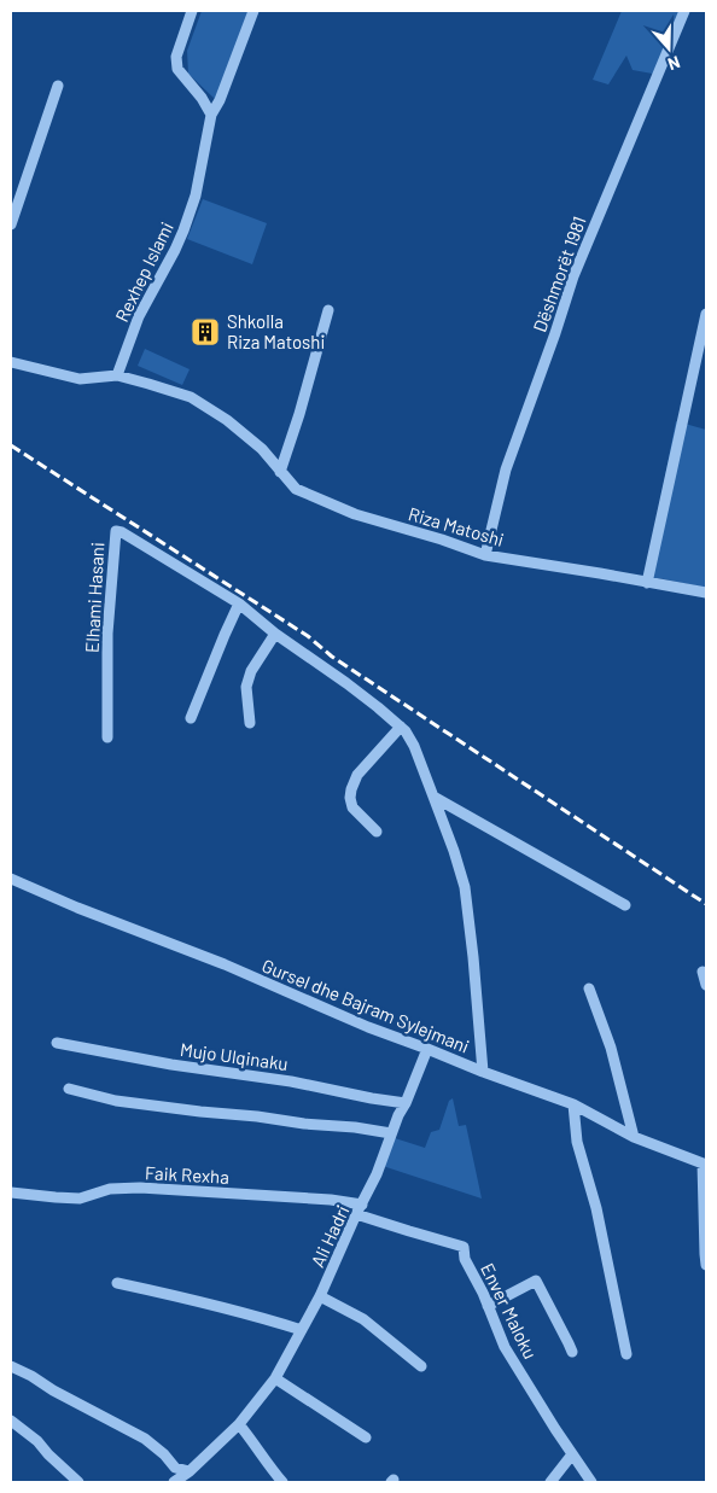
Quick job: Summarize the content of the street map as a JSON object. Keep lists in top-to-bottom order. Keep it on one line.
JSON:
{"streets":{"street":["Rexhep Islami","Dëshmorët 1981","Riza Matoshi","Elhami Hasani","Gursel dhe Bajram Sylejmani","Mujo Ulqinaku","Faik Rexha","Ali Hadri","Enver Maloku"]},"crossings":[["Rexhep Islami","Riza Matoshi"],["Dëshmorët 1981","Riza Matoshi"],["Elhami Hasani","Gursel dhe Bajram Sylejmani"],["Gursel dhe Bajram Sylejmani","Ali Hadri"],["Mujo Ulqinaku","Ali Hadri"],["Faik Rexha","Ali Hadri"],["Faik Rexha","Enver Maloku"],["Ali Hadri","Enver Maloku"]],"places":{"building":["Shkolla Riza Matoshi"]},"north":"bottom"}
